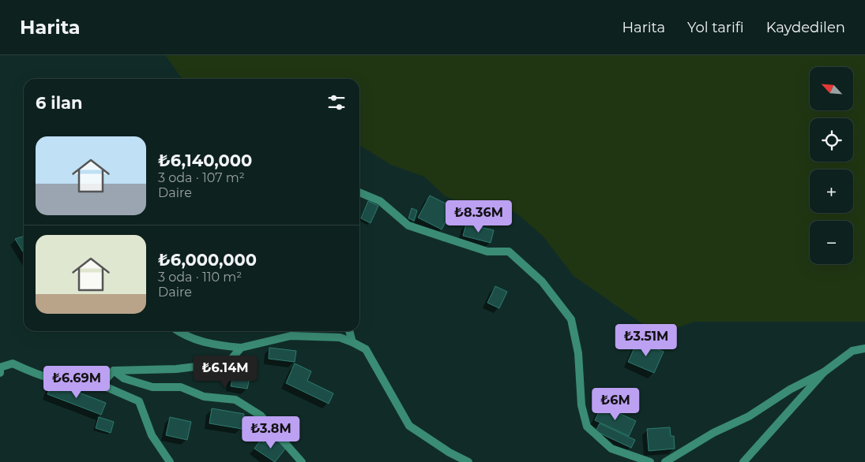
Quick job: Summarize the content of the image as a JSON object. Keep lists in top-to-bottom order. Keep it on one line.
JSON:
{"north":"top left","page":{"header":"Harita","nav":["Harita","Yol tarifi","Kaydedilen"],"map_buttons":["+","−"],"heading":"6 ilan","list":[{"name":"₺6,140,000","note":"3 oda · 107 m² · Daire"},{"name":"₺6,000,000","note":"3 oda · 110 m² · Daire"}],"price":["₺8.36M","₺3.51M","₺6.14M","₺6.69M","₺6M","₺3.8M"]}}
